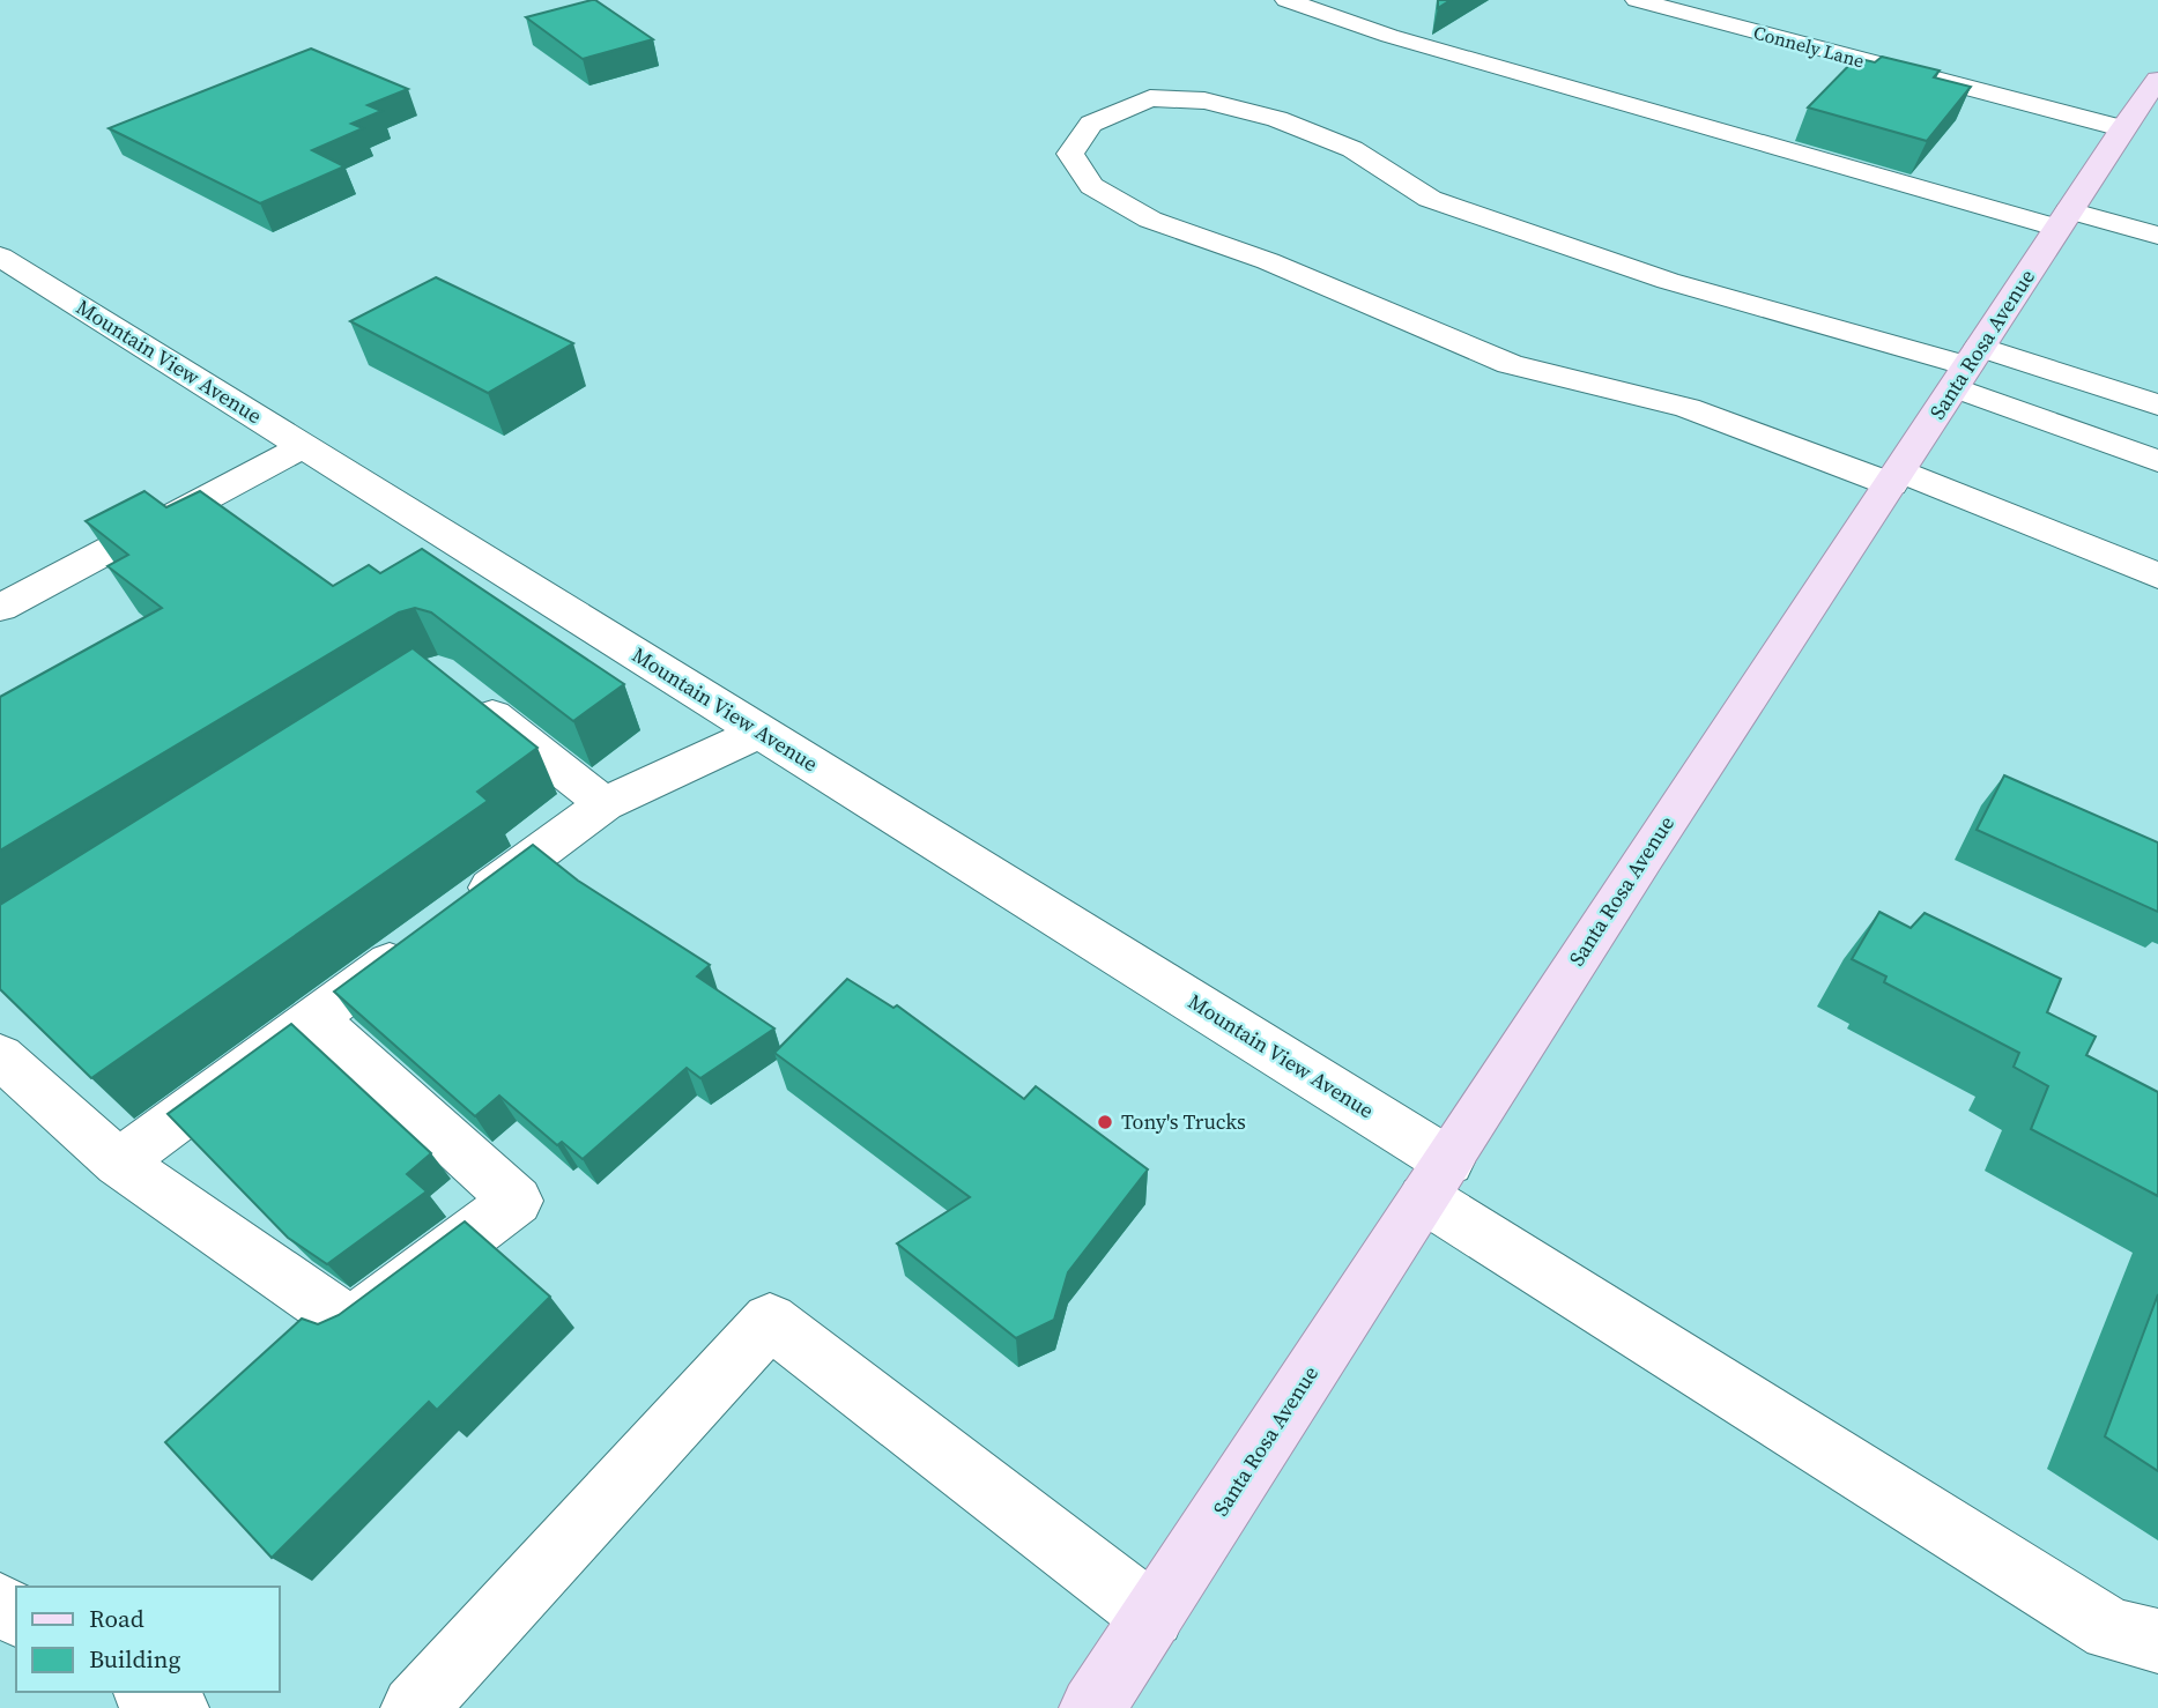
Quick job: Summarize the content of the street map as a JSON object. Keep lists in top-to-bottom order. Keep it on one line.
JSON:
{"streets":{"main road":["Santa Rosa Avenue"],"street":["Connely Lane","Mountain View Avenue"]},"crossings":[["Connely Lane","Santa Rosa Avenue"],["Santa Rosa Avenue","Mountain View Avenue"]],"places":["Tony's Trucks"],"legend":["Road","Building"]}
